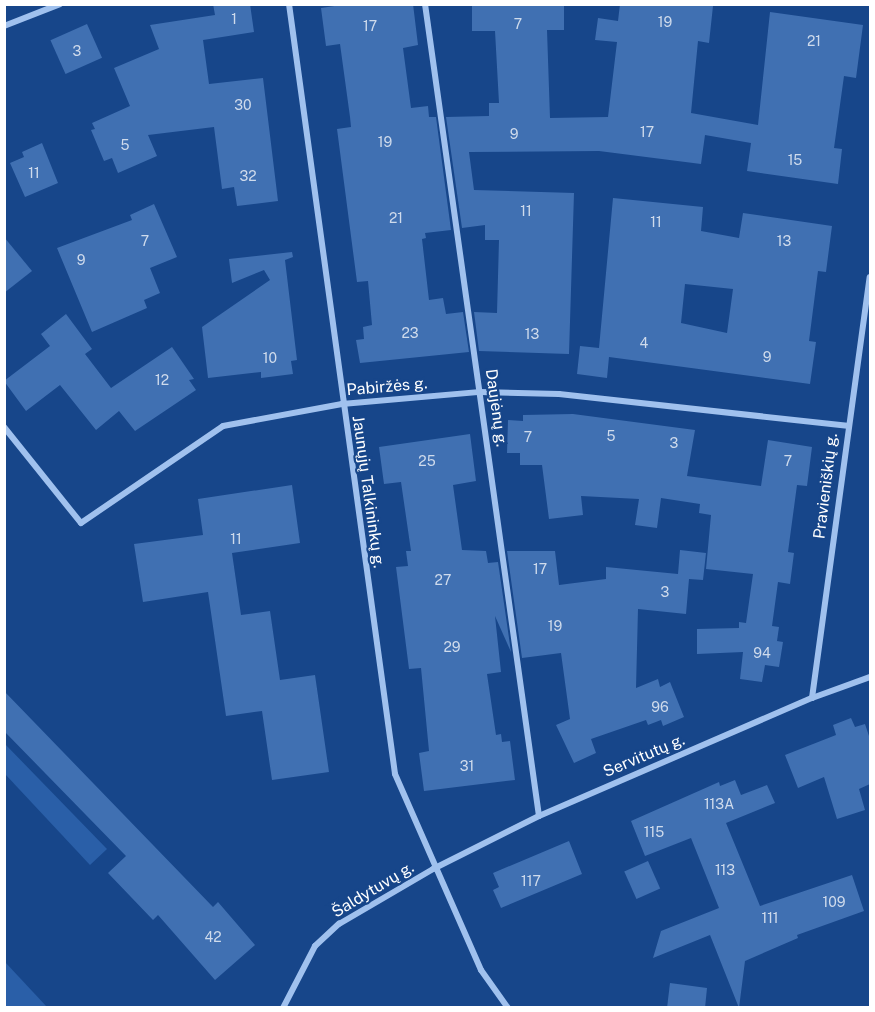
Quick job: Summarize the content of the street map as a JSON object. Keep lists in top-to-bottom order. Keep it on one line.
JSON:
{"streets":{"street":["Pabiržės g.","Daujėnų g.","Pravieniškių g.","Jaunųjų Talkininkų g.","Servitutų g.","Šaldytuvų g."]},"crossings":[["Pabiržės g.","Daujėnų g."],["Pabiržės g.","Pravieniškių g."],["Pabiržės g.","Jaunųjų Talkininkų g."],["Daujėnų g.","Servitutų g."],["Pravieniškių g.","Servitutų g."],["Jaunųjų Talkininkų g.","Servitutų g."],["Jaunųjų Talkininkų g.","Šaldytuvų g."],["Servitutų g.","Šaldytuvų g."]],"house_numbers":["1","19","7","17","21","3","30","17","9","19","5","15","11","32","11","21","11","7","13","9","23","13","4","9","10","12","5","7","3","25","7","11","17","27","3","19","29","94","96","31","113A","115","113","117","109","111","42"]}
